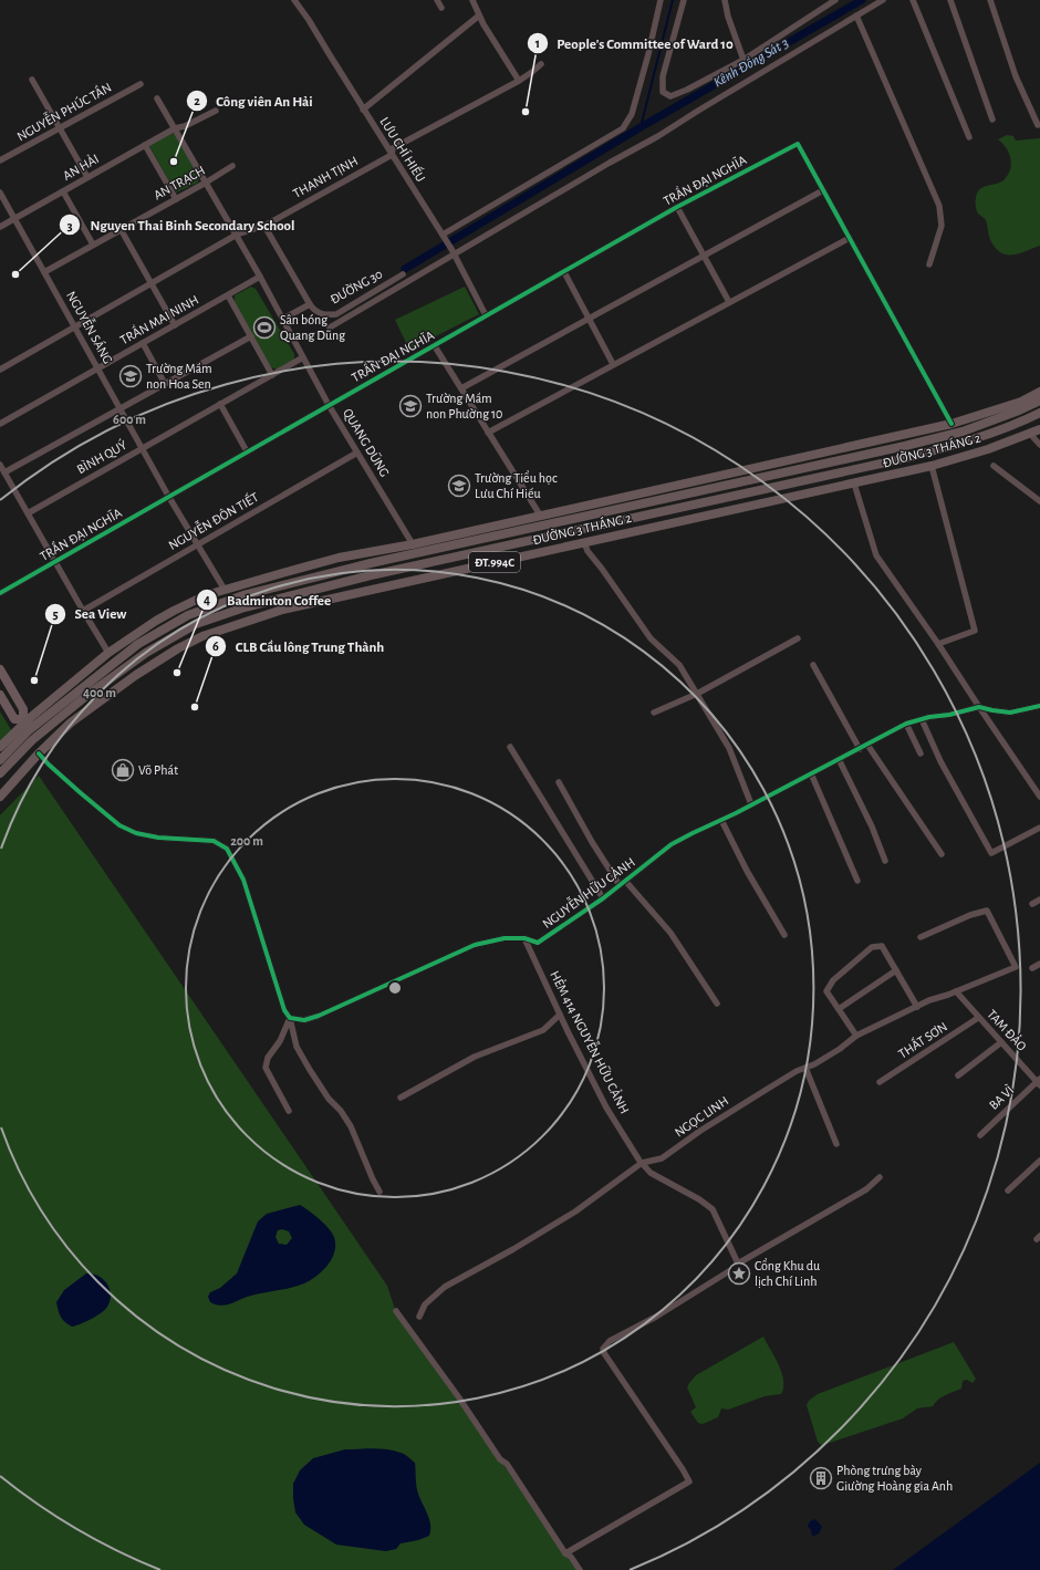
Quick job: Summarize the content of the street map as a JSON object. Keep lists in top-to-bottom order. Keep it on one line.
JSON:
{"streets":{"main road":["ĐƯỜNG 3 THÁNG 2","ĐT.994C"],"street":["NGUYỄN PHÚC TẦN","LƯU CHÍ HIẾU","AN HẢI","THANH TỊNH","TRẦN ĐẠI NGHĨA","AN TRẠCH","ĐƯỜNG 30","TRẦN MAI NINH","NGUYỄN SÁNG","QUANG DŨNG","BÌNH QUÝ","NGUYỄN ĐÔN TIẾT","NGUYỄN HỮU CẢNH","TAM ĐẢO","THẤT SƠN","HẺM 414 NGUYỄN HỮU CẢNH","BA VÌ","NGỌC LINH"]},"crossings":[["LƯU CHÍ HIẾU","THANH TỊNH"],["LƯU CHÍ HIẾU","TRẦN ĐẠI NGHĨA"],["AN HẢI","NGUYỄN SÁNG"],["AN HẢI","QUANG DŨNG"],["THANH TỊNH","ĐƯỜNG 30"],["THANH TỊNH","NGUYỄN SÁNG"],["THANH TỊNH","QUANG DŨNG"],["TRẦN ĐẠI NGHĨA","NGUYỄN SÁNG"],["TRẦN ĐẠI NGHĨA","QUANG DŨNG"],["AN TRẠCH","NGUYỄN SÁNG"],["AN TRẠCH","QUANG DŨNG"],["TRẦN MAI NINH","NGUYỄN SÁNG"],["TRẦN MAI NINH","QUANG DŨNG"],["NGUYỄN SÁNG","ĐƯỜNG 3 THÁNG 2"],["NGUYỄN SÁNG","BÌNH QUÝ"],["NGUYỄN SÁNG","NGUYỄN ĐÔN TIẾT"],["QUANG DŨNG","ĐƯỜNG 3 THÁNG 2"],["QUANG DŨNG","BÌNH QUÝ"],["QUANG DŨNG","NGUYỄN ĐÔN TIẾT"],["NGUYỄN HỮU CẢNH","HẺM 414 NGUYỄN HỮU CẢNH"],["TAM ĐẢO","THẤT SƠN"],["TAM ĐẢO","BA VÌ"],["TAM ĐẢO","NGỌC LINH"],["HẺM 414 NGUYỄN HỮU CẢNH","NGỌC LINH"]],"water":["Kênh Đồng Sát 3"],"places":{"other":["People's Committee of Ward 10","Công viên An Hải","Nguyen Thai Binh Secondary School","Badminton Coffee","Sea View","CLB Cầu lông Trung Thành"],"sports":["Sân bóng Quang Dũng"],"school or university":["Trường Mầm non Hoa Sen","Trường Mầm non Phường 10","Trường Tiểu học Lưu Chí Hiếu"],"shop":["Võ Phát"],"place":["Cổng Khu du lịch Chí Linh"],"building":["Phòng trưng bày Giường Hoàng gia Anh"]},"rings":["600 m","400 m","200 m"]}
